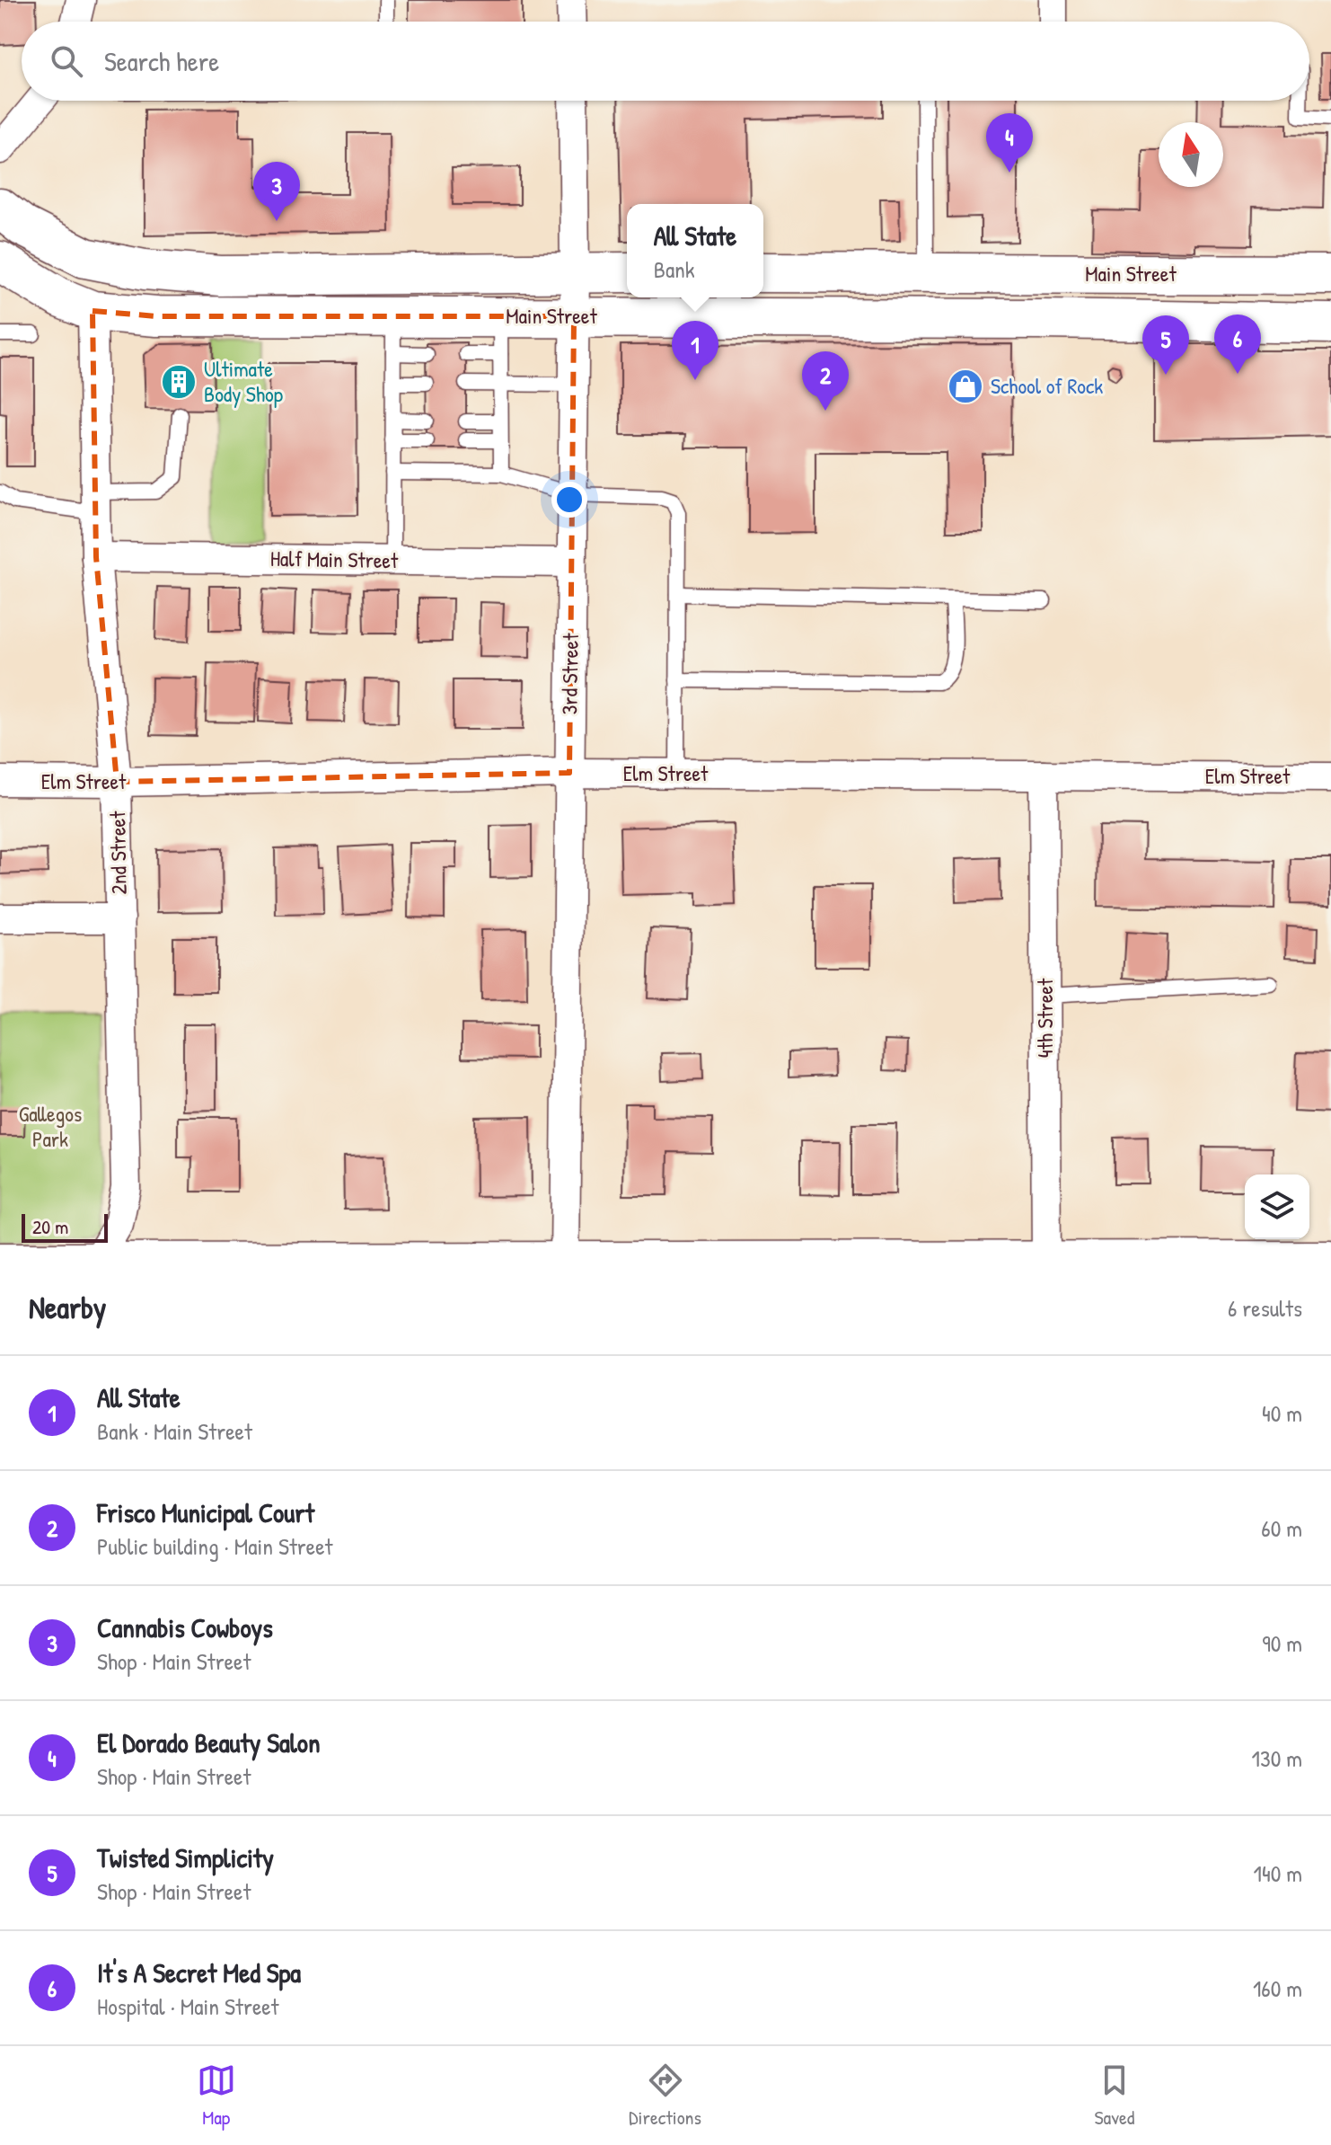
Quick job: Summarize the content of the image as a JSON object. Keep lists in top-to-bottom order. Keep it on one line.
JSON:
{"streets":{"main road":["Main Street"],"street":["Half Main Street","3rd Street","Elm Street","2nd Street","4th Street"]},"crossings":[["Main Street","3rd Street"],["Main Street","2nd Street"],["Half Main Street","3rd Street"],["Half Main Street","2nd Street"],["3rd Street","Elm Street"],["Elm Street","2nd Street"],["Elm Street","4th Street"]],"parks":["Gallegos Park"],"places":{"building":["Ultimate Body Shop"],"shop":["School of Rock"]},"scale_bar":"20 m","north":"top","page":{"search":"Search here","pins":["4","3","6","5","1","2"],"popup":["All State","Bank"],"scale":"20 m","heading":["Nearby","6 results"],"list":[{"mark":"1","name":"All State","note":"Bank · Main Street","value":"40 m"},{"mark":"2","name":"Frisco Municipal Court","note":"Public building · Main Street","value":"60 m"},{"mark":"3","name":"Cannabis Cowboys","note":"Shop · Main Street","value":"90 m"},{"mark":"4","name":"El Dorado Beauty Salon","note":"Shop · Main Street","value":"130 m"},{"mark":"5","name":"Twisted Simplicity","note":"Shop · Main Street","value":"140 m"},{"mark":"6","name":"It's A Secret Med Spa","note":"Hospital · Main Street","value":"160 m"}],"nav":["Map","Directions","Saved"]}}
